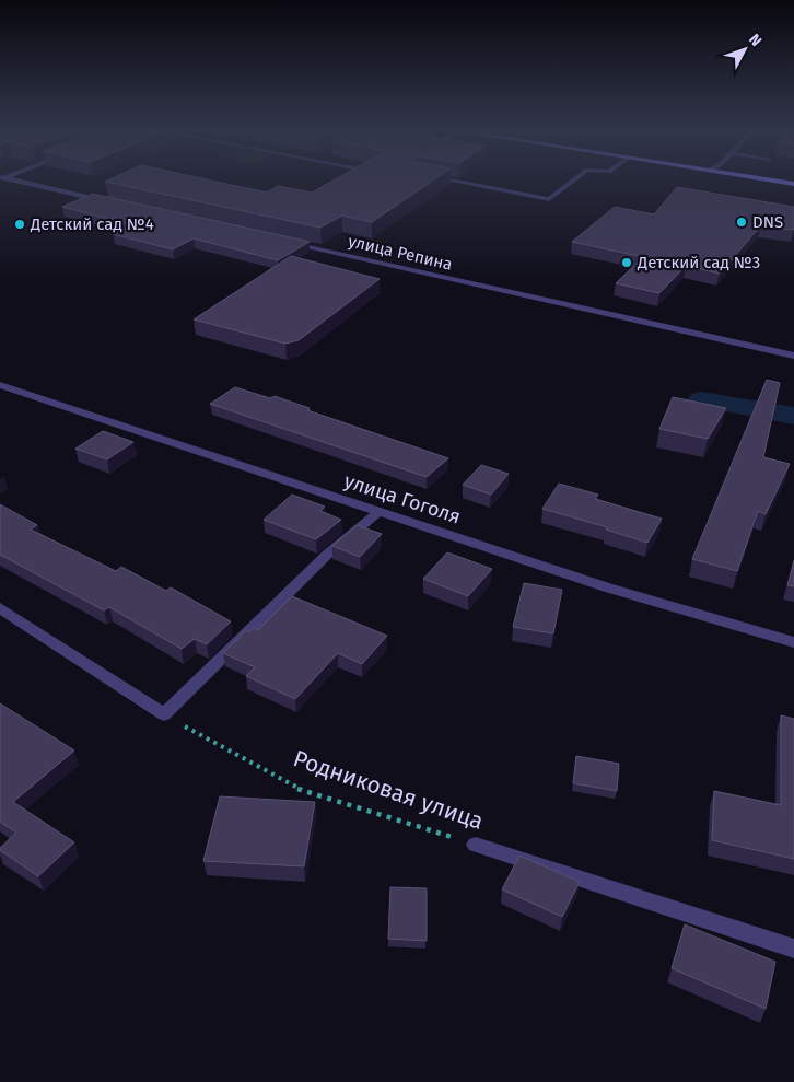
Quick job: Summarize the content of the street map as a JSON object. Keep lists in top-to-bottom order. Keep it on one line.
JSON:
{"streets":{"street":["улица Репина","улица Гоголя","Родниковая улица"]},"places":["DNS","Детский сад №4","Детский сад №3"],"north":"top right"}
